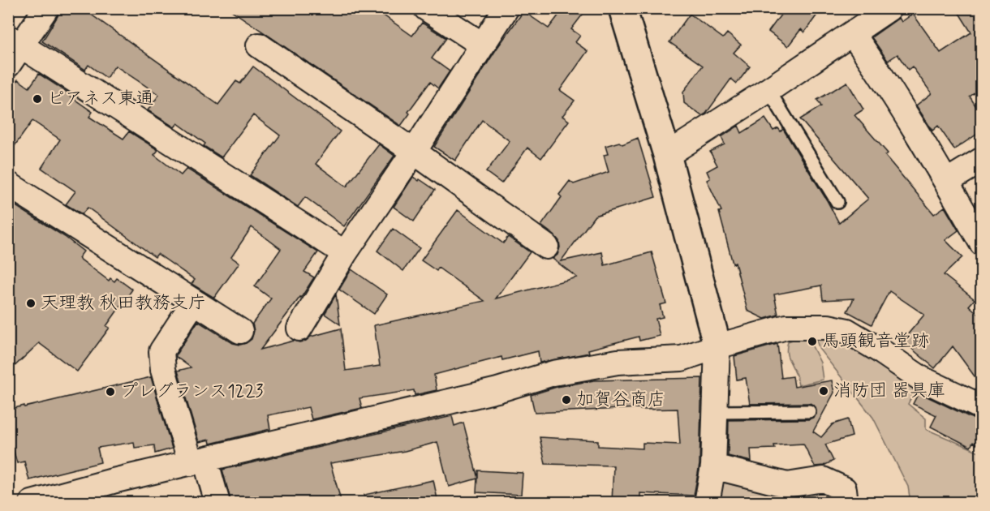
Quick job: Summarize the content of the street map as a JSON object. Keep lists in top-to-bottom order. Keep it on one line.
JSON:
{"places":["ピアネス東通","天理教 秋田教務支庁","馬頭観音堂跡","消防団 器具庫","プレグランス1223","加賀谷商店"]}
